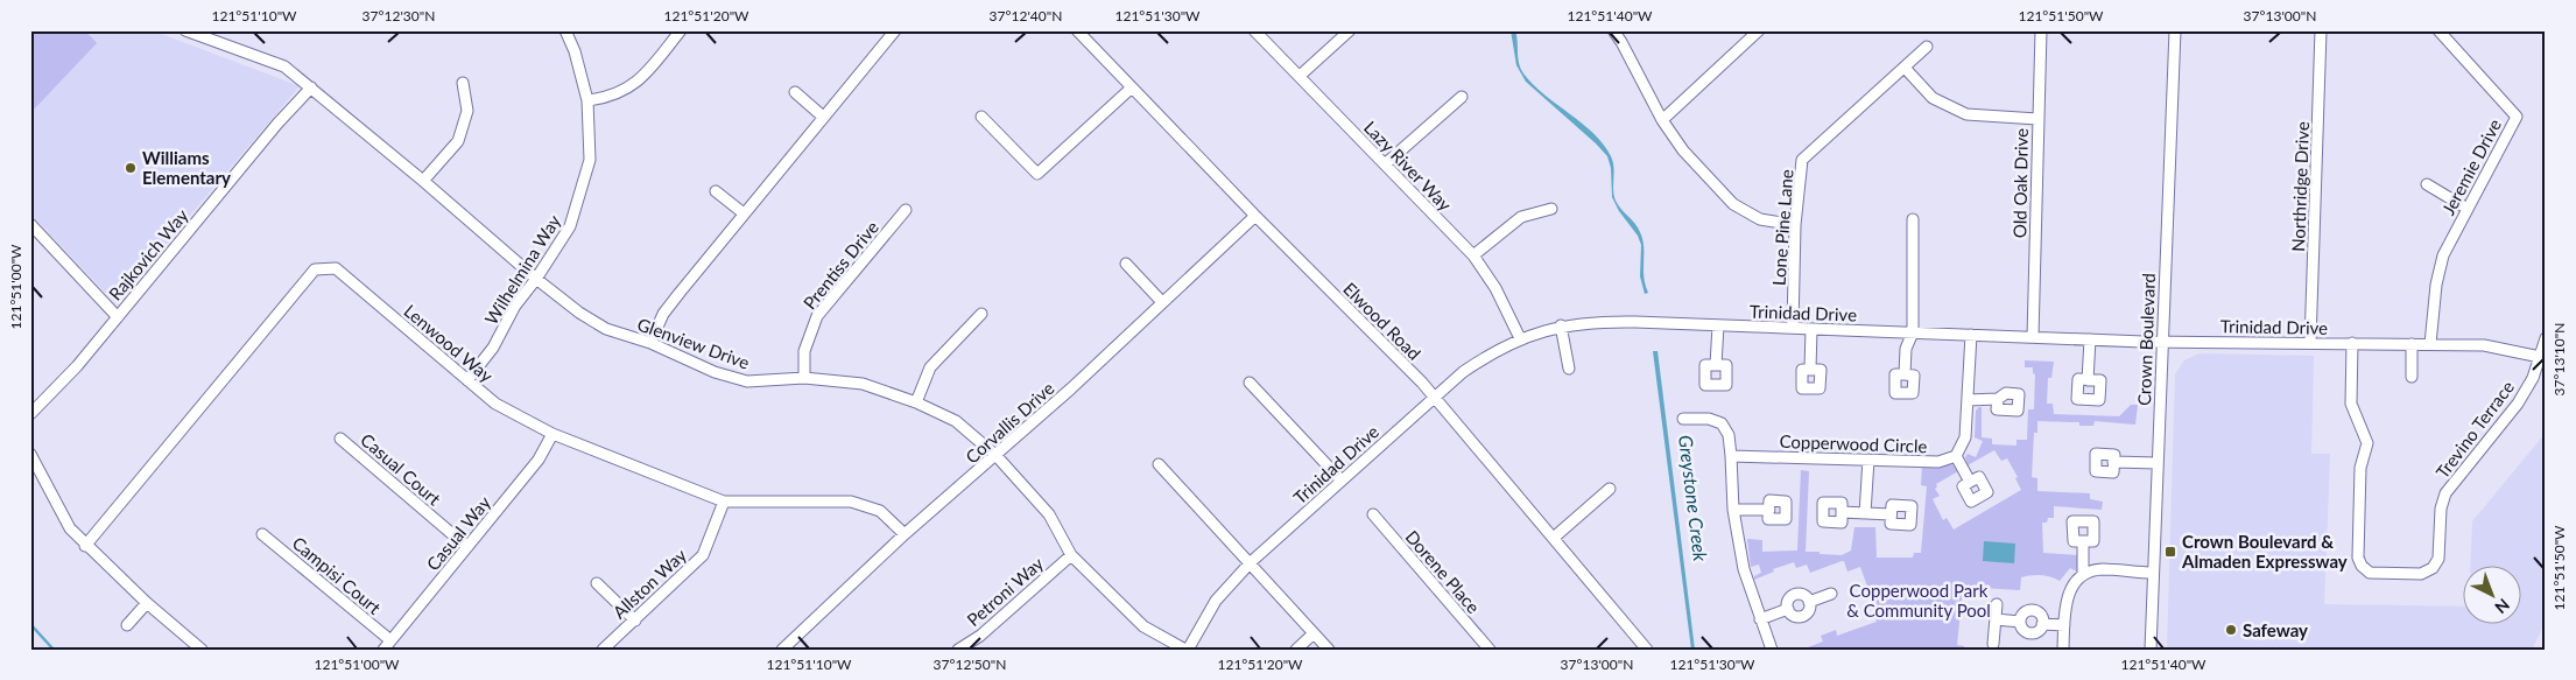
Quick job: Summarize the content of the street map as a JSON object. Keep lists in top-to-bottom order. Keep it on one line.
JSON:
{"streets":{"street":["Lazy River Way","Jeremie Drive","Old Oak Drive","Northridge Drive","Lone Pine Lane","Rajkovich Way","Prentiss Drive","Wilhelmina Way","Trinidad Drive","Elwood Road","Crown Boulevard","Lenwood Way","Glenview Drive","Corvallis Drive","Trevino Terrace","Copperwood Circle","Casual Court","Casual Way","Dorene Place","Campisi Court","Allston Way","Petroni Way"]},"crossings":[["Lazy River Way","Trinidad Drive"],["Jeremie Drive","Trinidad Drive"],["Old Oak Drive","Trinidad Drive"],["Northridge Drive","Trinidad Drive"],["Lone Pine Lane","Trinidad Drive"],["Rajkovich Way","Glenview Drive"],["Prentiss Drive","Glenview Drive"],["Wilhelmina Way","Lenwood Way"],["Wilhelmina Way","Glenview Drive"],["Trinidad Drive","Elwood Road"],["Trinidad Drive","Crown Boulevard"],["Trinidad Drive","Glenview Drive"],["Trinidad Drive","Trevino Terrace"],["Elwood Road","Corvallis Drive"],["Lenwood Way","Corvallis Drive"],["Lenwood Way","Casual Way"],["Lenwood Way","Allston Way"],["Glenview Drive","Corvallis Drive"],["Glenview Drive","Petroni Way"],["Casual Court","Casual Way"],["Casual Way","Campisi Court"]],"water":["Greystone Creek"],"parks":["Copperwood Park & Community Pool"],"places":{"other":["Williams Elementary","Safeway"],"transit":["Crown Boulevard & Almaden Expressway"]},"north":"bottom right","coordinates":["121°51'10\"W","37°12'30\"N","121°51'20\"W","37°12'40\"N","121°51'30\"W","121°51'40\"W","121°51'50\"W","37°13'00\"N","121°51'00\"W","37°13'10\"N","37°12'50\"N"]}
